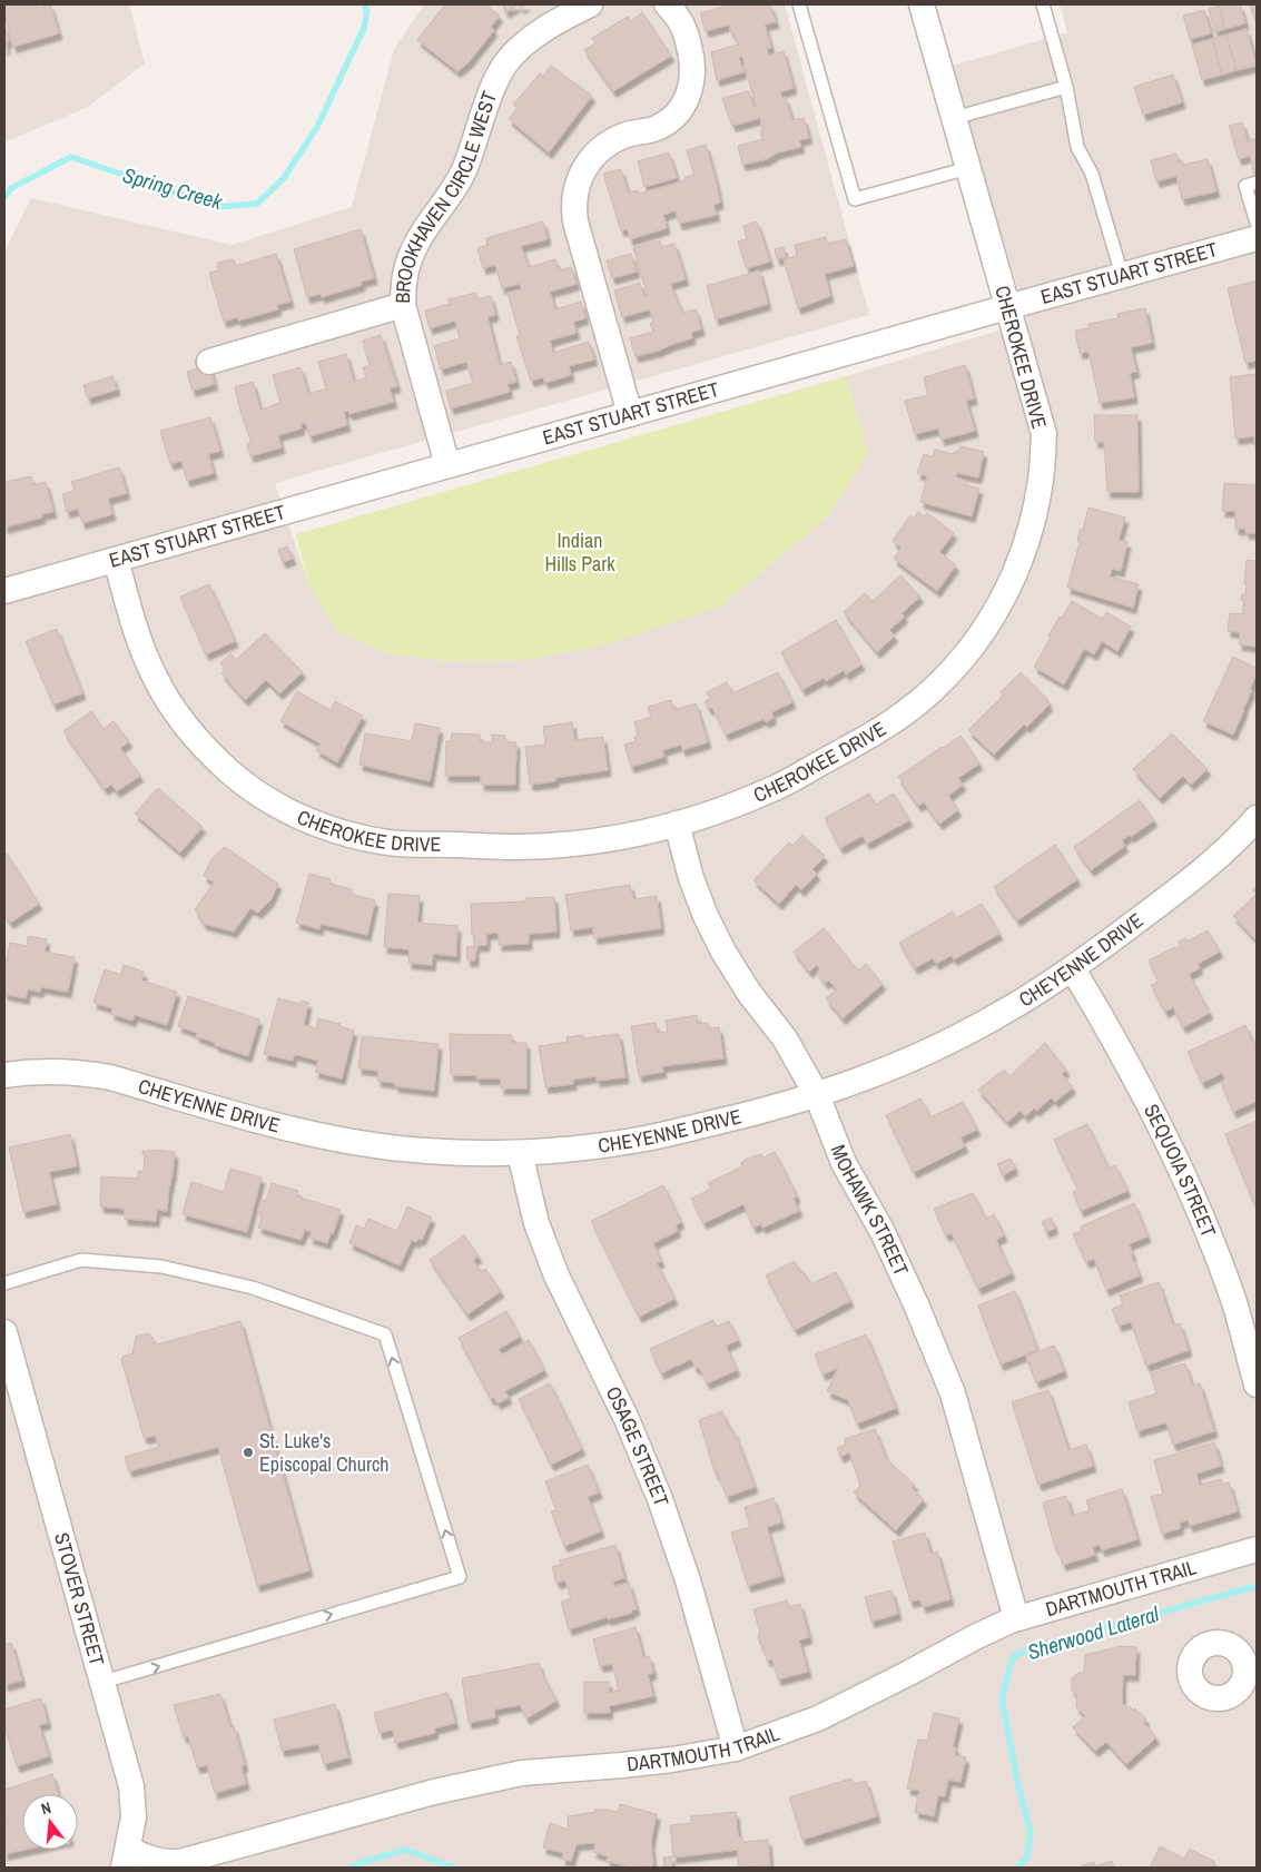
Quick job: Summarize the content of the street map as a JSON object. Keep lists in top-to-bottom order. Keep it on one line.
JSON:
{"streets":{"street":["BROOKHAVEN CIRCLE WEST","EAST STUART STREET","CHEROKEE DRIVE","CHEYENNE DRIVE","SEQUOIA STREET","MOHAWK STREET","OSAGE STREET","DARTMOUTH TRAIL","STOVER STREET"]},"crossings":[["BROOKHAVEN CIRCLE WEST","EAST STUART STREET"],["EAST STUART STREET","CHEROKEE DRIVE"],["CHEROKEE DRIVE","MOHAWK STREET"],["CHEYENNE DRIVE","SEQUOIA STREET"],["CHEYENNE DRIVE","MOHAWK STREET"],["CHEYENNE DRIVE","OSAGE STREET"],["MOHAWK STREET","DARTMOUTH TRAIL"],["OSAGE STREET","DARTMOUTH TRAIL"],["DARTMOUTH TRAIL","STOVER STREET"]],"water":["Spring Creek","Sherwood Lateral"],"parks":["Indian Hills Park"],"places":["St. Luke's Episcopal Church"],"north":"top"}
